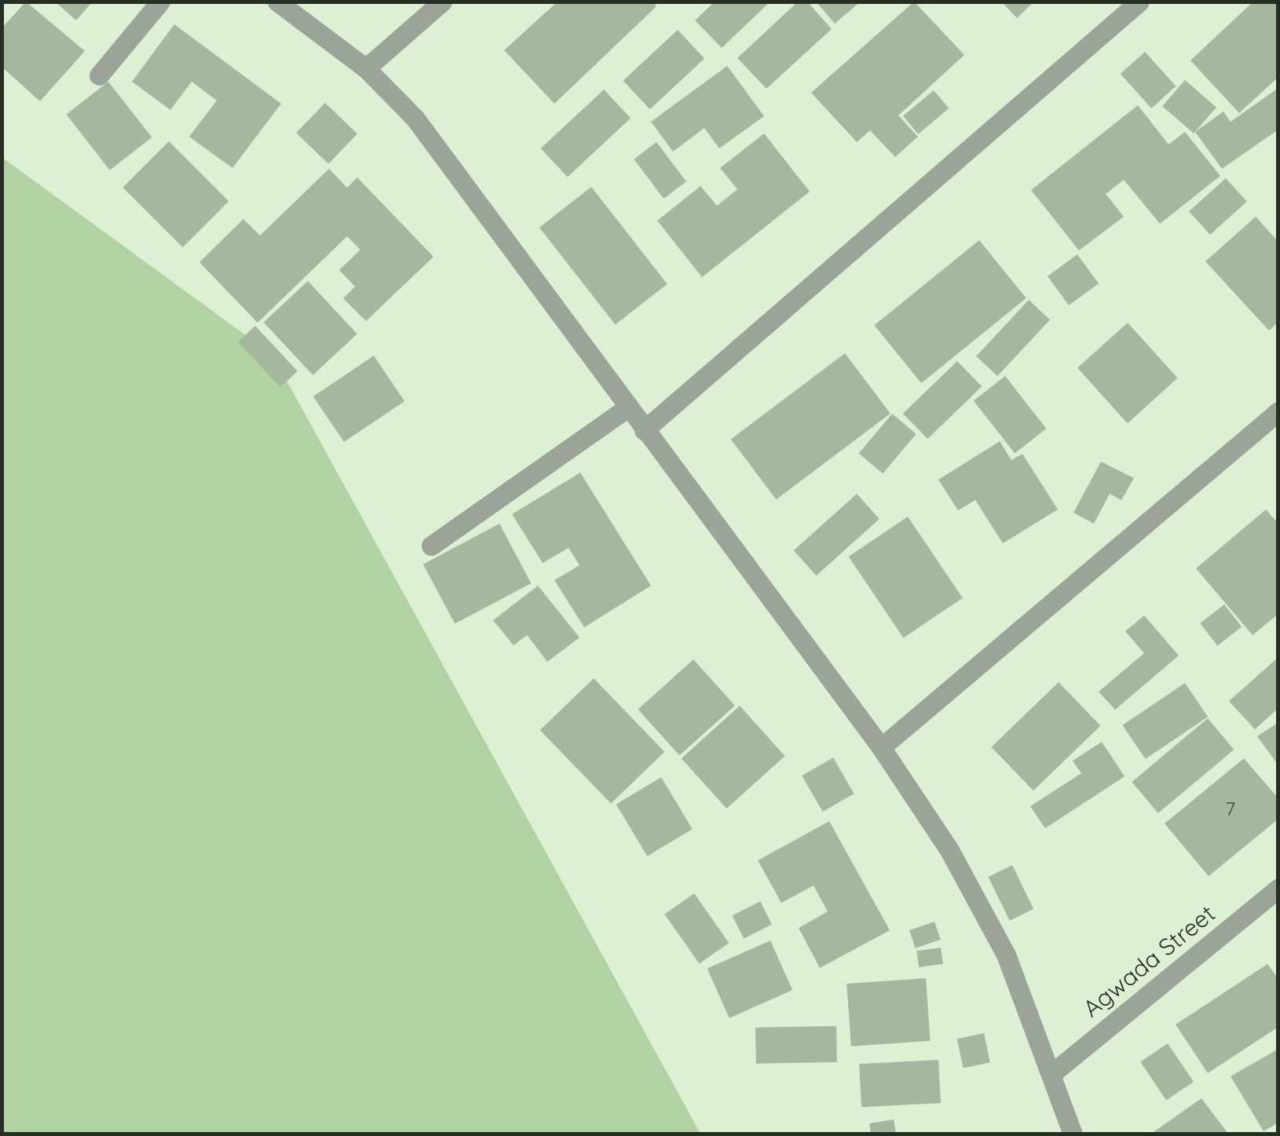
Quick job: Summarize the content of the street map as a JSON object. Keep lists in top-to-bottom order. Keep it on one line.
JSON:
{"streets":{"street":["Agwada Street"]},"house_numbers":["7"]}
